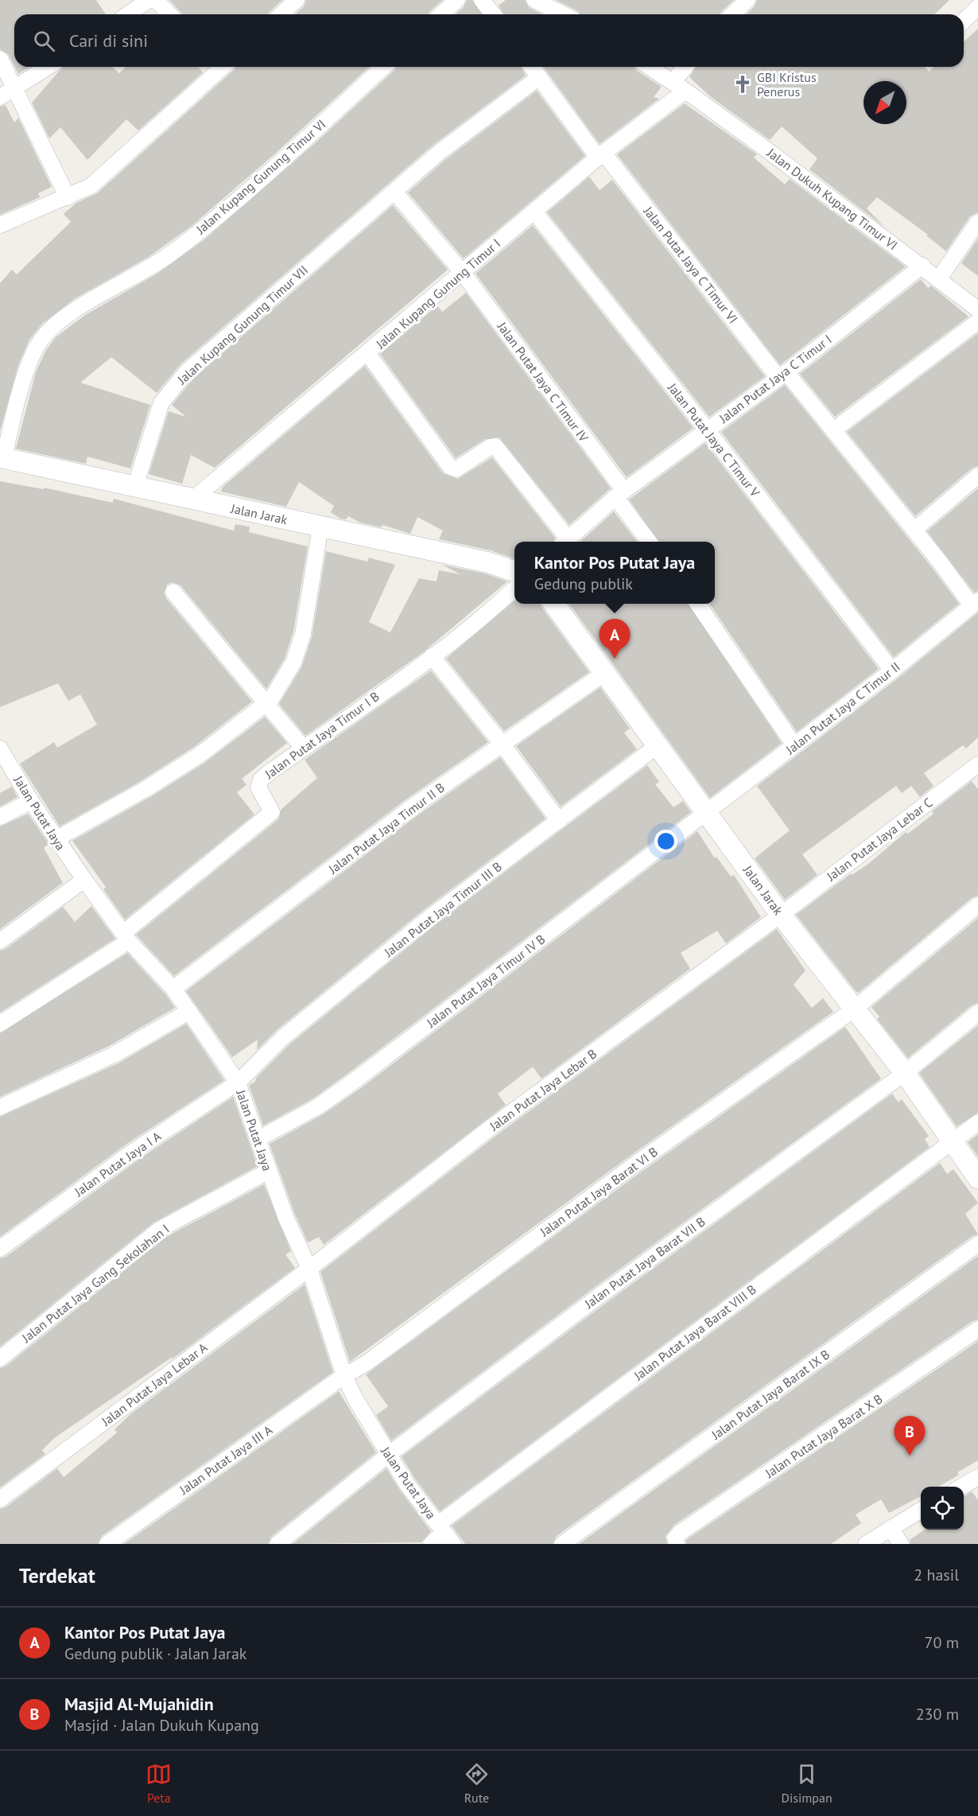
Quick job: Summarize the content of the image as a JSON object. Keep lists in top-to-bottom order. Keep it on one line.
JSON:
{"streets":{"street":["Jalan Kupang Gunung Timur VI","Jalan Dukuh Kupang Timur VI","Jalan Putat Jaya C Timur VI","Jalan Kupang Gunung Timur I","Jalan Kupang Gunung Timur VII","Jalan Putat Jaya C Timur I","Jalan Putat Jaya C Timur IV","Jalan Putat Jaya C Timur V","Jalan Jarak","Jalan Putat Jaya C Timur II","Jalan Putat Jaya Timur I B","Jalan Putat Jaya","Jalan Putat Jaya Timur II B","Jalan Putat Jaya Lebar C","Jalan Putat Jaya Timur III B","Jalan Putat Jaya Timur IV B","Jalan Putat Jaya Lebar B","Jalan Putat Jaya I A","Jalan Putat Jaya Barat VI B","Jalan Putat Jaya Barat VII B","Jalan Putat Jaya Gang Sekolahan I","Jalan Putat Jaya Barat VIII B","Jalan Putat Jaya Lebar A","Jalan Putat Jaya Barat IX B","Jalan Putat Jaya Barat X B","Jalan Putat Jaya III A"]},"crossings":[["Jalan Kupang Gunung Timur VI","Jalan Jarak"],["Jalan Dukuh Kupang Timur VI","Jalan Kupang Gunung Timur I"],["Jalan Dukuh Kupang Timur VI","Jalan Putat Jaya C Timur I"],["Jalan Putat Jaya C Timur VI","Jalan Kupang Gunung Timur I"],["Jalan Putat Jaya C Timur VI","Jalan Kupang Gunung Timur VII"],["Jalan Putat Jaya C Timur VI","Jalan Putat Jaya C Timur I"],["Jalan Putat Jaya C Timur VI","Jalan Putat Jaya C Timur II"],["Jalan Kupang Gunung Timur I","Jalan Putat Jaya C Timur IV"],["Jalan Kupang Gunung Timur I","Jalan Putat Jaya C Timur V"],["Jalan Kupang Gunung Timur I","Jalan Jarak"],["Jalan Kupang Gunung Timur VII","Jalan Jarak"],["Jalan Putat Jaya C Timur I","Jalan Putat Jaya C Timur IV"],["Jalan Putat Jaya C Timur I","Jalan Putat Jaya C Timur V"],["Jalan Putat Jaya C Timur V","Jalan Putat Jaya C Timur II"],["Jalan Jarak","Jalan Putat Jaya C Timur II"],["Jalan Jarak","Jalan Putat Jaya Timur II B"],["Jalan Jarak","Jalan Putat Jaya Lebar C"],["Jalan Jarak","Jalan Putat Jaya Timur III B"],["Jalan Jarak","Jalan Putat Jaya Timur IV B"],["Jalan Jarak","Jalan Putat Jaya Lebar B"],["Jalan Jarak","Jalan Putat Jaya Barat VI B"],["Jalan Jarak","Jalan Putat Jaya Barat VII B"],["Jalan Jarak","Jalan Putat Jaya Barat VIII B"],["Jalan Putat Jaya C Timur II","Jalan Putat Jaya Timur IV B"],["Jalan Putat Jaya Timur I B","Jalan Putat Jaya"],["Jalan Putat Jaya","Jalan Putat Jaya Timur II B"],["Jalan Putat Jaya","Jalan Putat Jaya Timur III B"],["Jalan Putat Jaya","Jalan Putat Jaya Timur IV B"],["Jalan Putat Jaya","Jalan Putat Jaya Lebar B"],["Jalan Putat Jaya","Jalan Putat Jaya I A"],["Jalan Putat Jaya","Jalan Putat Jaya Barat VI B"],["Jalan Putat Jaya","Jalan Putat Jaya Barat VII B"],["Jalan Putat Jaya","Jalan Putat Jaya Gang Sekolahan I"],["Jalan Putat Jaya","Jalan Putat Jaya Barat VIII B"],["Jalan Putat Jaya","Jalan Putat Jaya Lebar A"],["Jalan Putat Jaya","Jalan Putat Jaya III A"],["Jalan Putat Jaya Lebar C","Jalan Putat Jaya Lebar B"],["Jalan Putat Jaya Timur III B","Jalan Putat Jaya I A"],["Jalan Putat Jaya Lebar B","Jalan Putat Jaya Lebar A"],["Jalan Putat Jaya Barat VI B","Jalan Putat Jaya III A"]],"places":{"church":["GBI Kristus Penerus"]},"north":"bottom left","page":{"search":"Cari di sini","popup":["Kantor Pos Putat Jaya","Gedung publik"],"pins":["A","B"],"heading":["Terdekat","2 hasil"],"list":[{"mark":"A","name":"Kantor Pos Putat Jaya","note":"Gedung publik · Jalan Jarak","value":"70 m"},{"mark":"B","name":"Masjid Al-Mujahidin","note":"Masjid · Jalan Dukuh Kupang","value":"230 m"}],"nav":["Peta","Rute","Disimpan"]}}
